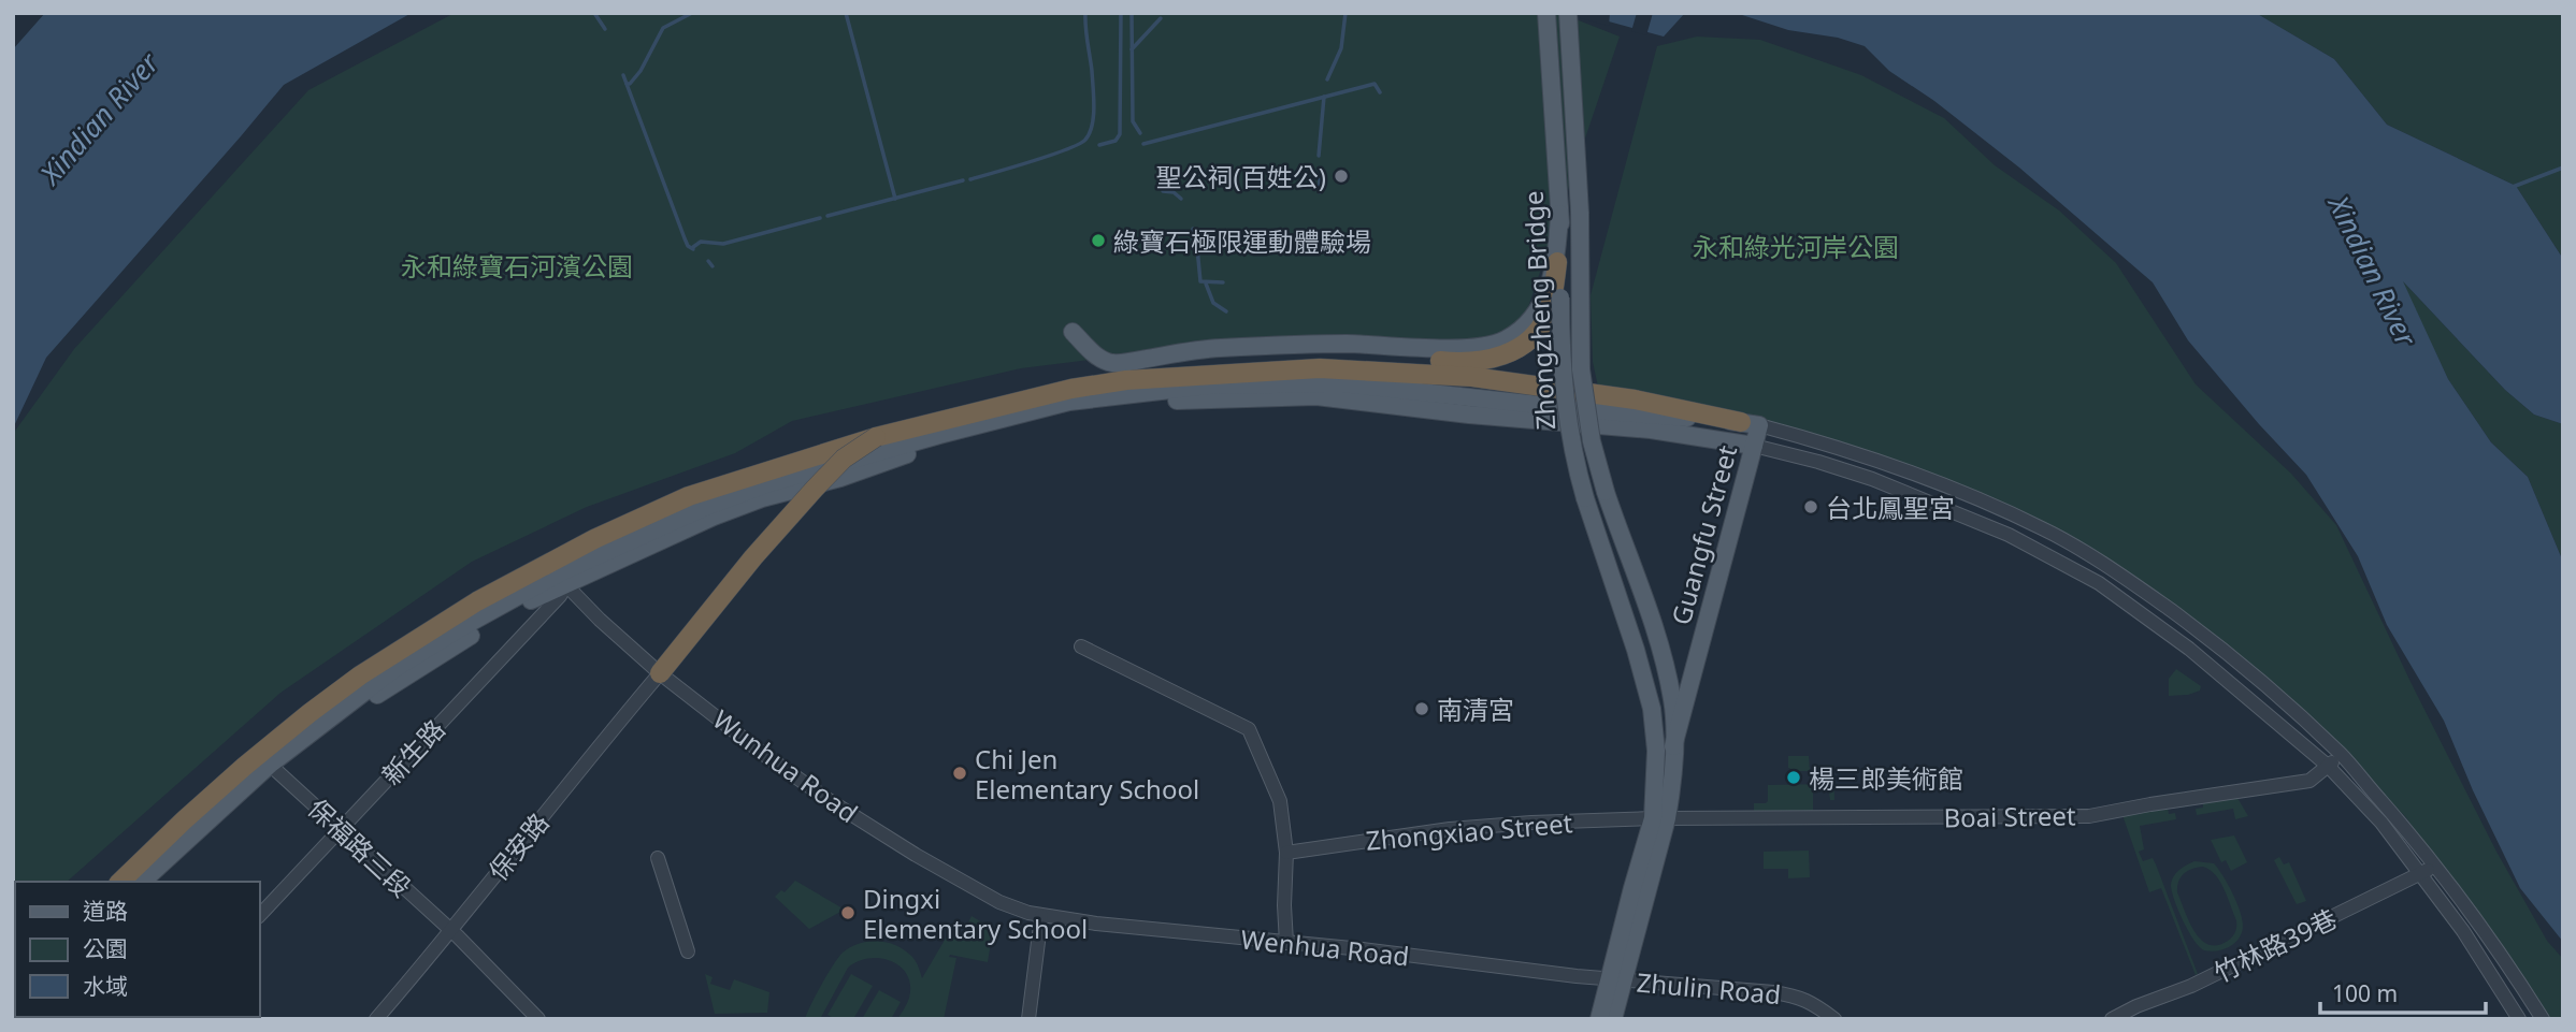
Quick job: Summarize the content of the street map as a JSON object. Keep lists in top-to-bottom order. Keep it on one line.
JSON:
{"streets":{"main road":["Zhongzheng Bridge","Guangfu Street"],"street":["新生路","Wunhua Road","Boai Street","Zhongxiao Street","保安路","保福路三段","竹林路39巷","Wenhua Road","Zhulin Road"]},"crossings":[["Zhongzheng Bridge","Guangfu Street"],["Zhongzheng Bridge","Boai Street"],["Zhongzheng Bridge","Zhongxiao Street"],["新生路","Wunhua Road"],["新生路","保福路三段"],["Wunhua Road","保安路"],["Wunhua Road","Wenhua Road"],["Boai Street","Zhongxiao Street"],["保安路","保福路三段"],["Wenhua Road","Zhulin Road"]],"water":["Xindian River"],"parks":["永和綠光河岸公園","永和綠寶石河濱公園"],"places":["聖公祠(百姓公)","綠寶石極限運動體驗場","台北鳳聖宮","南清宮","Chi Jen Elementary School","楊三郎美術館","Dingxi Elementary School"],"legend":["道路","公園","水域"],"scale_bar":"100 m"}
